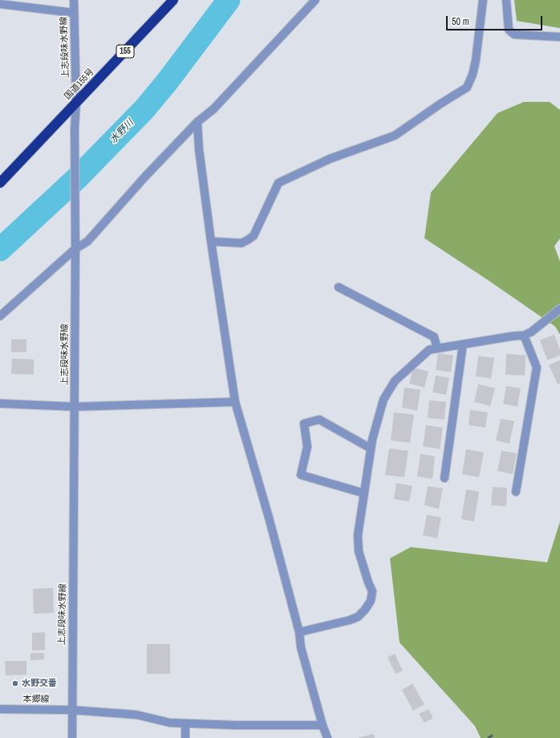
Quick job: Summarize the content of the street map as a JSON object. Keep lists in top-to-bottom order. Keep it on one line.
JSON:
{"streets":{"highway":["155","国道155号"],"street":["上志段味水野線","本郷線"]},"crossings":[["上志段味水野線","国道155号"],["上志段味水野線","本郷線"]],"water":["水野川"],"places":["水野交番"],"scale_bar":"50 m"}
